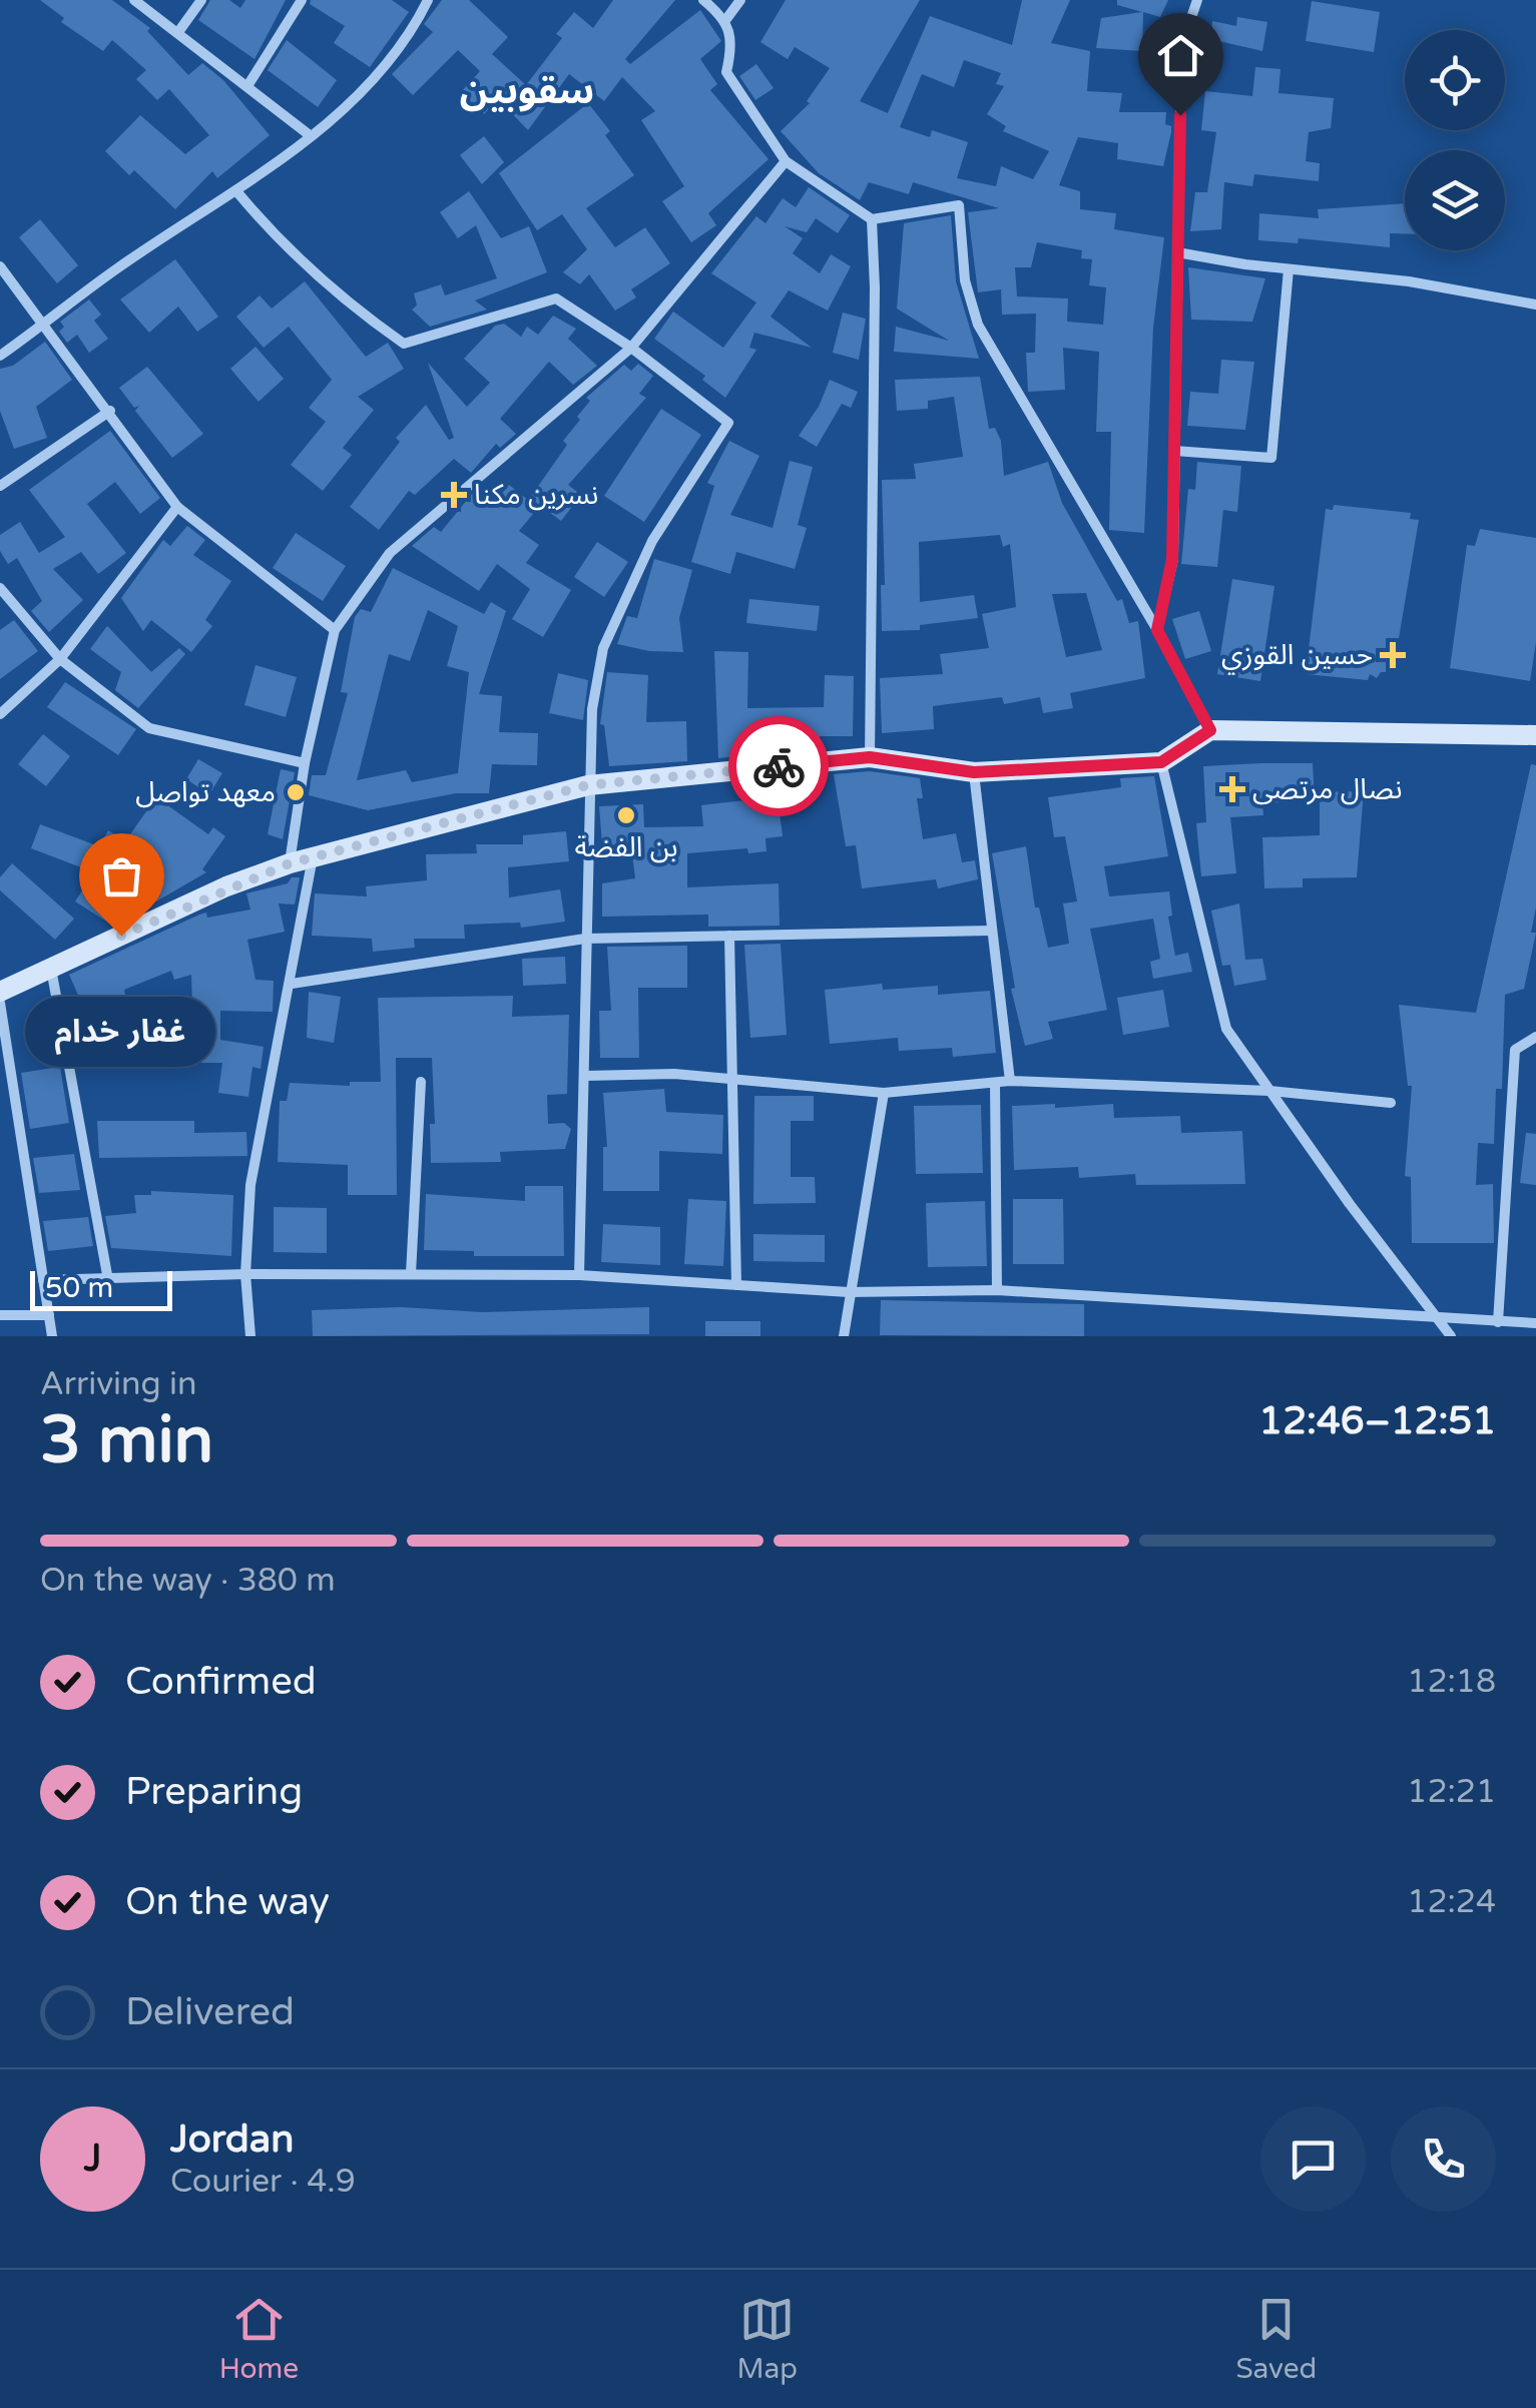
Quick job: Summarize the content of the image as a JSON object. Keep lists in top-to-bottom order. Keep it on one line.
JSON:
{"districts":["سقوبين"],"places":{"health":["نسرين مكنا","حسين القوزي","نصال مرتصى"],"other":["معهد تواصل","بن الفضة","غفار خدام"]},"scale_bar":"50 m","page":{"bubble":"غفار خدام","scale":"50 m","heading":["3 min","Arriving in","12:46–12:51"],"panel":["Jordan","Courier · 4.9"],"bar":"On the way · 380 m","list":[["Confirmed","12:18"],["Preparing","12:21"],["On the way","12:24"],"Delivered"],"round":"J","tabs":["Home","Map","Saved"]}}
